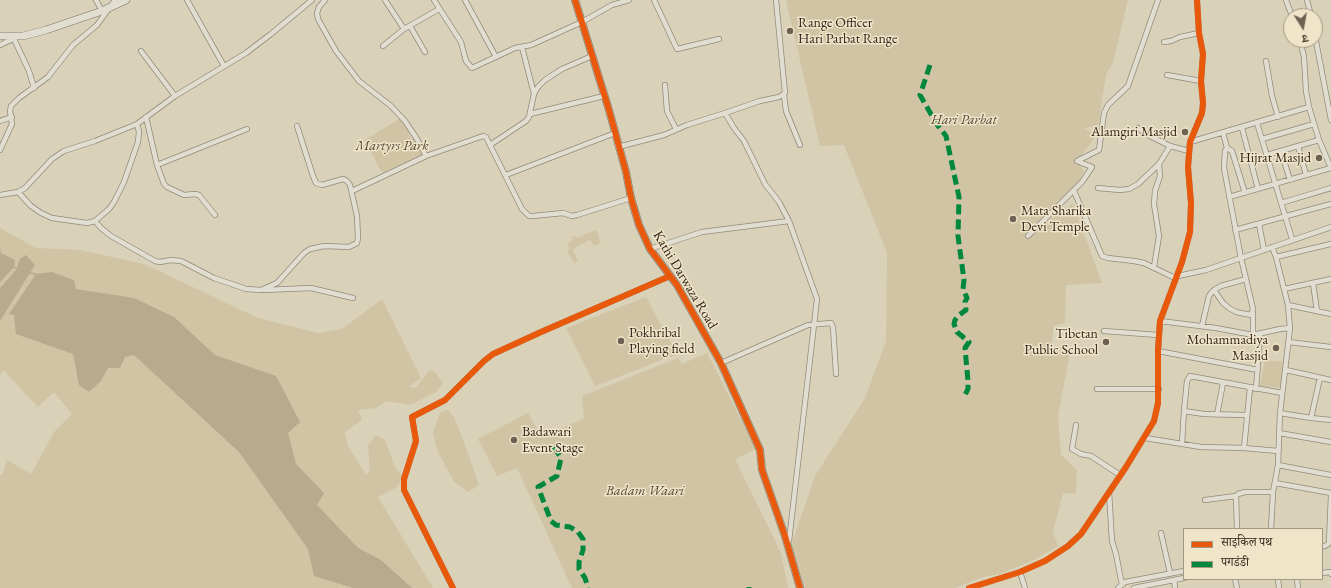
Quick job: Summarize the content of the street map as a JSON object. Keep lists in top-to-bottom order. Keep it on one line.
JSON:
{"streets":{"street":["Kathi Darwaza Road"]},"parks":["Hari Parbat","Martyrs Park","Badam Waari"],"places":["Range Officer Hari Parbat Range","Alamgiri Masjid","Hijrat Masjid","Mata Sharika Devi Temple","Pokhribal Playing field","Tibetan Public School","Mohammadiya Masjid","Badawari Event Stage"],"legend":["साइकिल पथ","पगडंडी"],"north":"bottom"}
